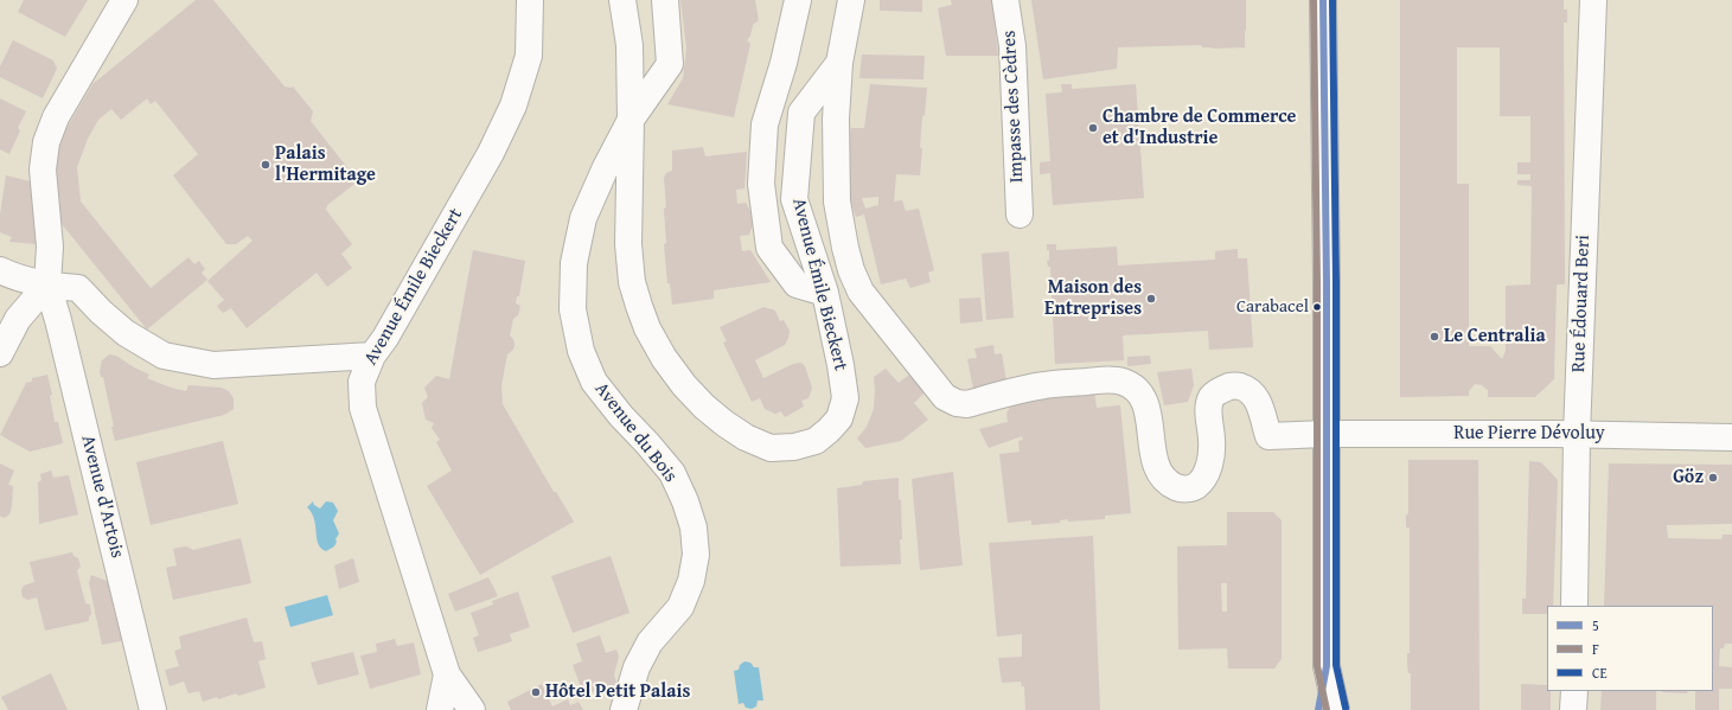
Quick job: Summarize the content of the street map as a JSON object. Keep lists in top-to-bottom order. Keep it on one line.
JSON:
{"streets":{"street":["Impasse des Cèdres","Avenue Émile Bieckert","Rue Édouard Beri","Avenue du Bois","Rue Pierre Dévoluy","Avenue d'Artois"]},"crossings":[["Avenue Émile Bieckert","Avenue du Bois"],["Avenue Émile Bieckert","Rue Pierre Dévoluy"],["Rue Édouard Beri","Rue Pierre Dévoluy"]],"places":["Chambre de Commerce et d'Industrie","Palais l'Hermitage","Maison des Entreprises","Carabacel","Le Centralia","Göz","Hôtel Petit Palais"],"lines":["transit line 5","transit line F","transit line CE"],"legend":["5","F","CE"]}
